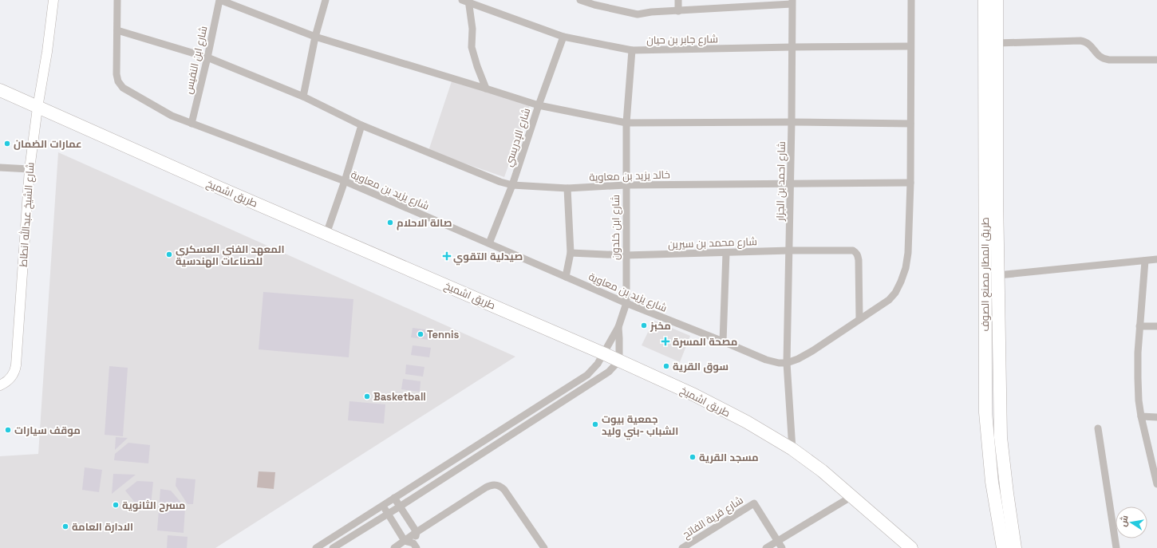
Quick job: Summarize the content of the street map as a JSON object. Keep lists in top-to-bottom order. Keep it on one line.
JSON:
{"streets":{"highway":["طريق اشميخ","طريق المطار مصنع الصوف"],"main road":["شارع الشيخ عبدالله انطاط"],"street":["شارع جابر بن حيان","شارع ابن النفيس","شارع الإدريسي","خالد يزيد بن معاوية","شارع احمد بن الجزار","شارع يزيد بن معاوية","شارع ابن خلدون","شارع محمد بن سيرين","شارع قرية الفاتح"]},"crossings":[["شارع جابر بن حيان","شارع الإدريسي"],["شارع جابر بن حيان","شارع احمد بن الجزار"],["شارع جابر بن حيان","شارع ابن خلدون"],["شارع ابن النفيس","خالد يزيد بن معاوية"],["شارع ابن النفيس","شارع يزيد بن معاوية"],["شارع الإدريسي","خالد يزيد بن معاوية"],["شارع الإدريسي","شارع يزيد بن معاوية"],["خالد يزيد بن معاوية","شارع احمد بن الجزار"],["خالد يزيد بن معاوية","شارع يزيد بن معاوية"],["خالد يزيد بن معاوية","شارع ابن خلدون"],["شارع احمد بن الجزار","شارع يزيد بن معاوية"],["شارع احمد بن الجزار","طريق اشميخ"],["شارع احمد بن الجزار","شارع محمد بن سيرين"],["شارع يزيد بن معاوية","شارع ابن خلدون"],["طريق اشميخ","شارع الشيخ عبدالله انطاط"],["شارع ابن خلدون","شارع محمد بن سيرين"]],"places":{"other":["عمارات الضمان","صالة الاحلام","المعهد الفني العسكري للصناعات الهندسية","مخبز","Tennis","سوق القرية","Basketball","جمعية بيوت الشباب -بني وليد","موقف سيارات","مسجد القرية","مسرح الثانوية","الادارة العامة"],"health":["صيدلية التقوي","مصحة المسرة"]},"north":"left"}
